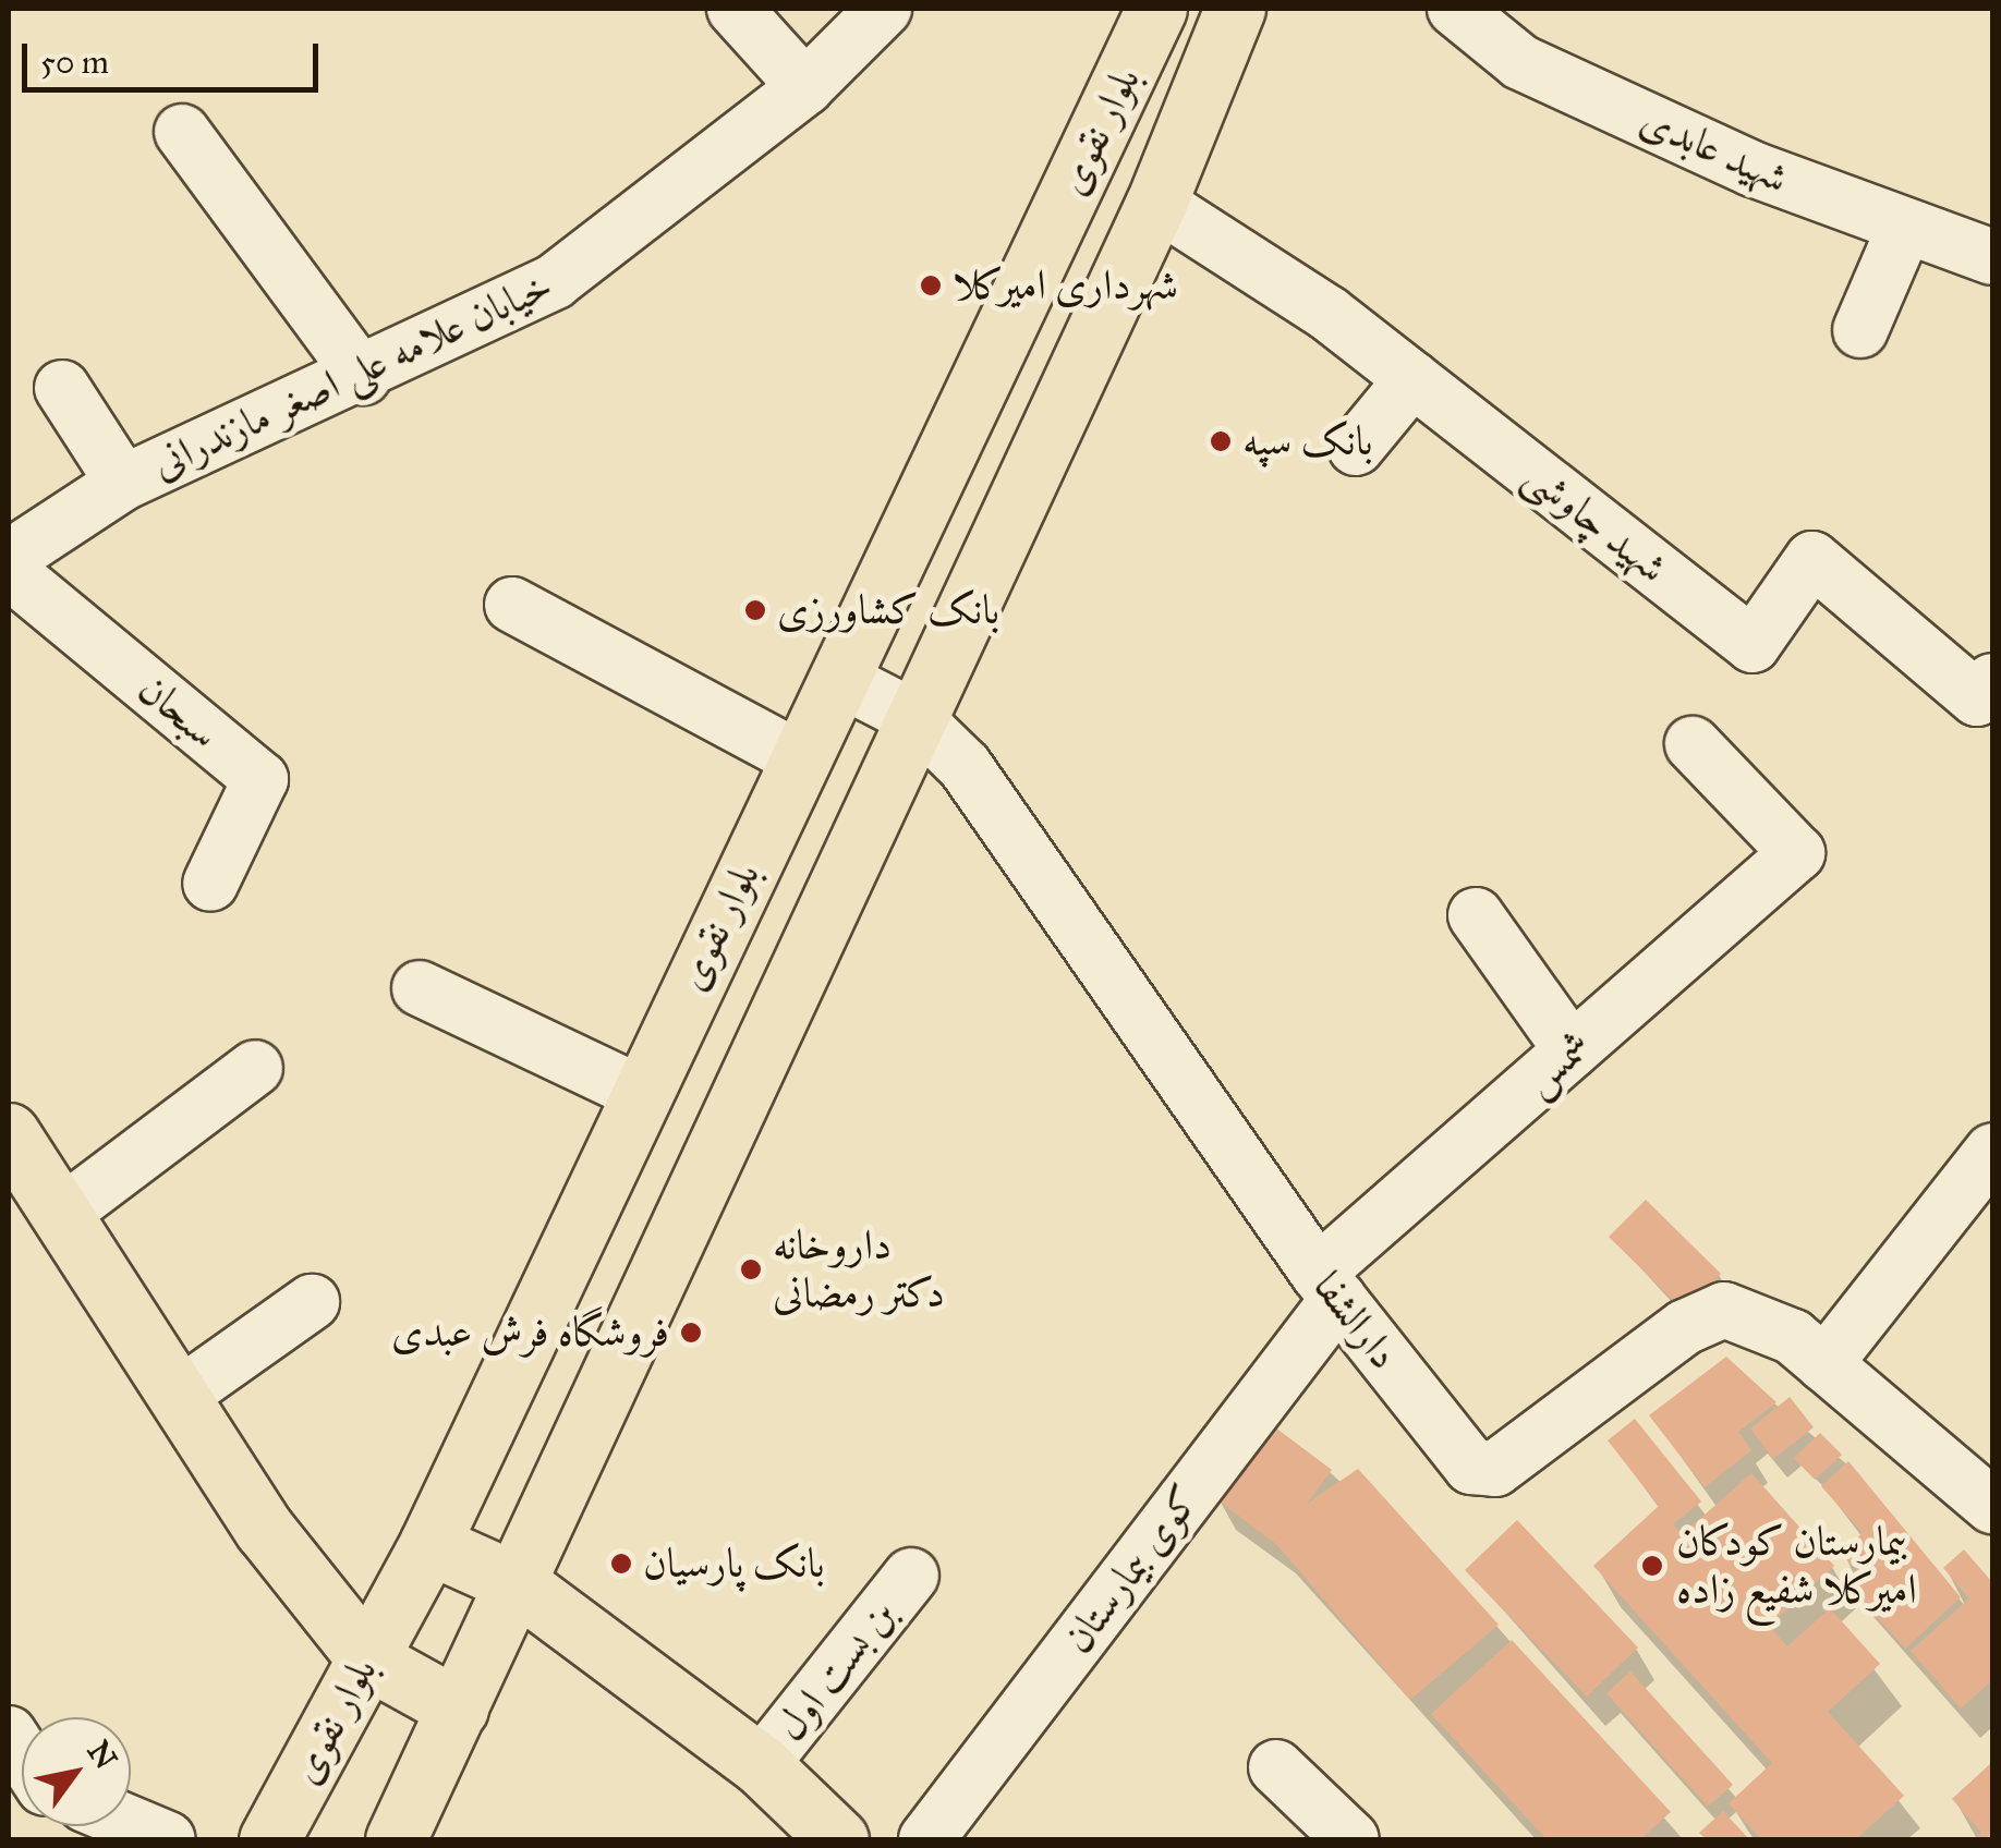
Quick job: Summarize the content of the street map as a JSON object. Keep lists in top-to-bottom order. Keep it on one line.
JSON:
{"streets":{"main road":["بلوار نقوی"],"street":["شهید عابدی","خیابان علامه علی اصغر مازندرانی","شهید چاوشی","سبحان","شمس","دارالشفا","کوی بیمارستان","بن بست اول"]},"crossings":[["بلوار نقوی","شهید چاوشی"],["بلوار نقوی","دارالشفا"],["شمس","دارالشفا"],["شمس","کوی بیمارستان"],["دارالشفا","کوی بیمارستان"]],"places":["شهرداری امیرکلا","بانک سپه","بانک کشاورزی","داروخانه دکتر رمضانی","فروشگاه فرش عبدی","بانک پارسیان","بیمارستان کودکان امیرکلا شفیع زاده"],"scale_bar":"50 m","north":"top right"}
